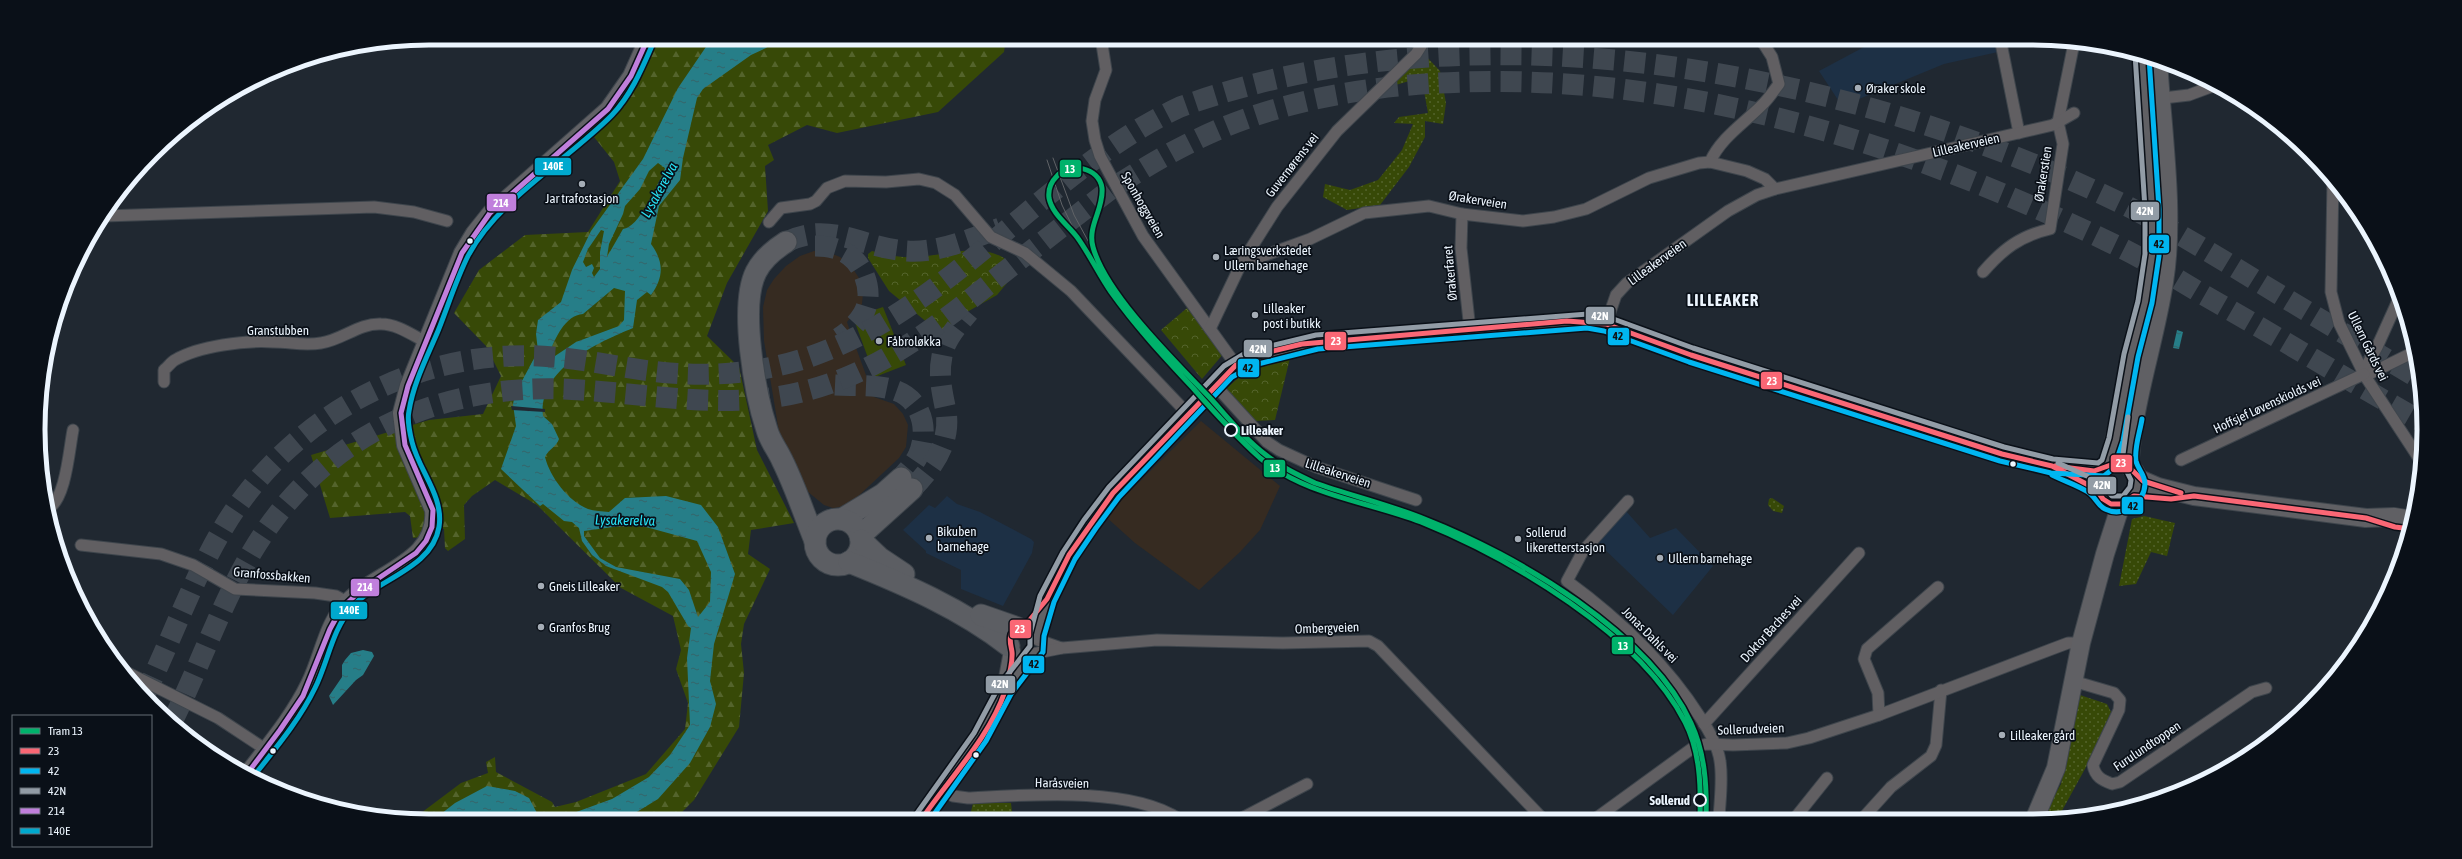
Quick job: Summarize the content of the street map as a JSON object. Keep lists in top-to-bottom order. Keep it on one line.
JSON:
{"streets":{"street":["Lilleakerveien","Guvernørens vei","Ørakerstien","Ørakerveien","Sponhoggveien","Ørakerfaret","Granstubben","Ullern Gårds vei","Hoffsjef Løvenskiolds vei","Granfossbakken","Ombergveien","Doktor Baches vei","Jonas Dahls vei","Sollerudveien","Furulundtoppen","Haråsveien"]},"crossings":[["Lilleakerveien","Ørakerstien"],["Lilleakerveien","Ørakerveien"],["Guvernørens vei","Ørakerveien"],["Guvernørens vei","Sponhoggveien"],["Ørakerveien","Ørakerfaret"],["Ullern Gårds vei","Hoffsjef Løvenskiolds vei"],["Doktor Baches vei","Jonas Dahls vei"],["Jonas Dahls vei","Sollerudveien"]],"districts":["LILLEAKER"],"water":["Lysakerelva"],"places":["Øraker skole","Jar trafostasjon","Læringsverkstedet Ullern barnehage","Lilleaker post i butikk","Fåbroløkka","Lilleaker","Bikuben barnehage","Sollerud likeretterstasjon","Ullern barnehage","Gneis Lilleaker","Granfos Brug","Lilleaker gård","Sollerud"],"lines":["transit line 214","transit line 140E","transit line 42N","transit line 42","tram line 13","transit line 23"],"legend":["Tram 13","23","42","42N","214","140E"]}
